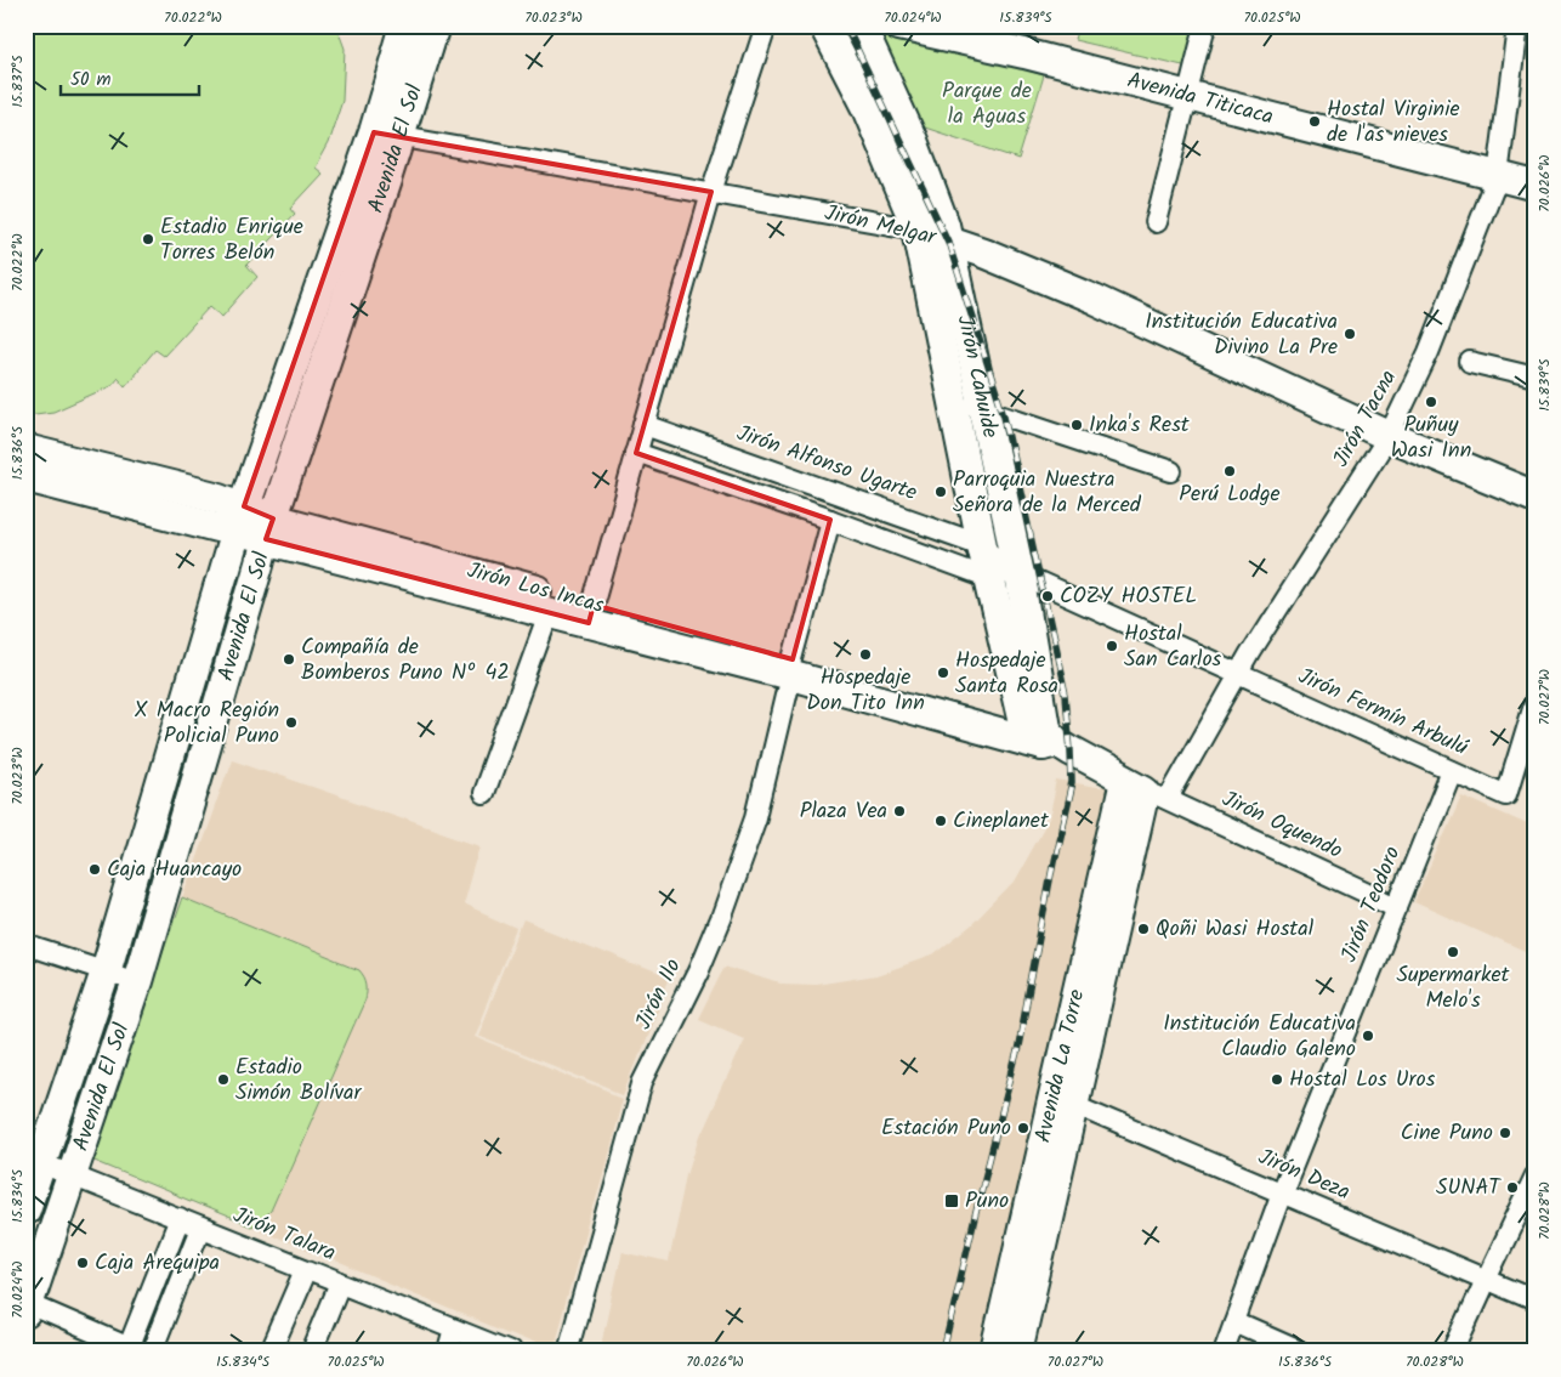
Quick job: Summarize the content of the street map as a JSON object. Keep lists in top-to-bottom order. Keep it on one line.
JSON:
{"streets":{"street":["Avenida Titicaca","Avenida El Sol","Jirón Melgar","Jirón Cahuide","Jirón Tacna","Jirón Alfonso Ugarte","Jirón Los Incas","Jirón Fermín Arbulú","Jirón Oquendo","Jirón Teodoro","Jirón Ilo","Avenida La Torre","Jirón Deza","Jirón Talara"]},"crossings":[["Avenida Titicaca","Jirón Tacna"],["Avenida El Sol","Jirón Melgar"],["Avenida El Sol","Jirón Los Incas"],["Avenida El Sol","Jirón Talara"],["Jirón Melgar","Jirón Cahuide"],["Jirón Melgar","Jirón Tacna"],["Jirón Cahuide","Jirón Alfonso Ugarte"],["Jirón Cahuide","Jirón Los Incas"],["Jirón Tacna","Jirón Alfonso Ugarte"],["Jirón Tacna","Jirón Fermín Arbulú"],["Jirón Tacna","Jirón Oquendo"],["Jirón Tacna","Avenida La Torre"],["Jirón Alfonso Ugarte","Jirón Fermín Arbulú"],["Jirón Los Incas","Jirón Ilo"],["Jirón Fermín Arbulú","Jirón Teodoro"],["Jirón Oquendo","Jirón Teodoro"],["Jirón Oquendo","Avenida La Torre"],["Jirón Teodoro","Jirón Deza"],["Avenida La Torre","Jirón Deza"]],"parks":["Parque de la Aguas"],"places":{"other":["Hostal Virginie de l'as nieves","Estadio Enrique Torres Belón","Institución Educativa Divino La Pre","Puñuy Wasi Inn","Inka's Rest","Perú Lodge","Parroquia Nuestra Señora de la Merced","COZY HOSTEL","Hostal San Carlos","Hospedaje Don Tito Inn","Compañía de Bomberos Puno Nº 42","Hospedaje Santa Rosa","X Macro Región Policial Puno","Plaza Vea","Cineplanet","Caja Huancayo","Qoñi Wasi Hostal","Supermarket Melo's","Institución Educativa Claudio Galeno","Estadio Simón Bolívar","Hostal Los Uros","Estación Puno","Cine Puno","SUNAT","Caja Arequipa"],"transit":["Puno"]},"scale_bar":"50 m","coordinates":["70.022°W","70.023°W","70.024°W","15.839°S","70.025°W","15.837°S","70.026°W","15.836°S","70.027°W","15.834°S","70.028°W"]}
